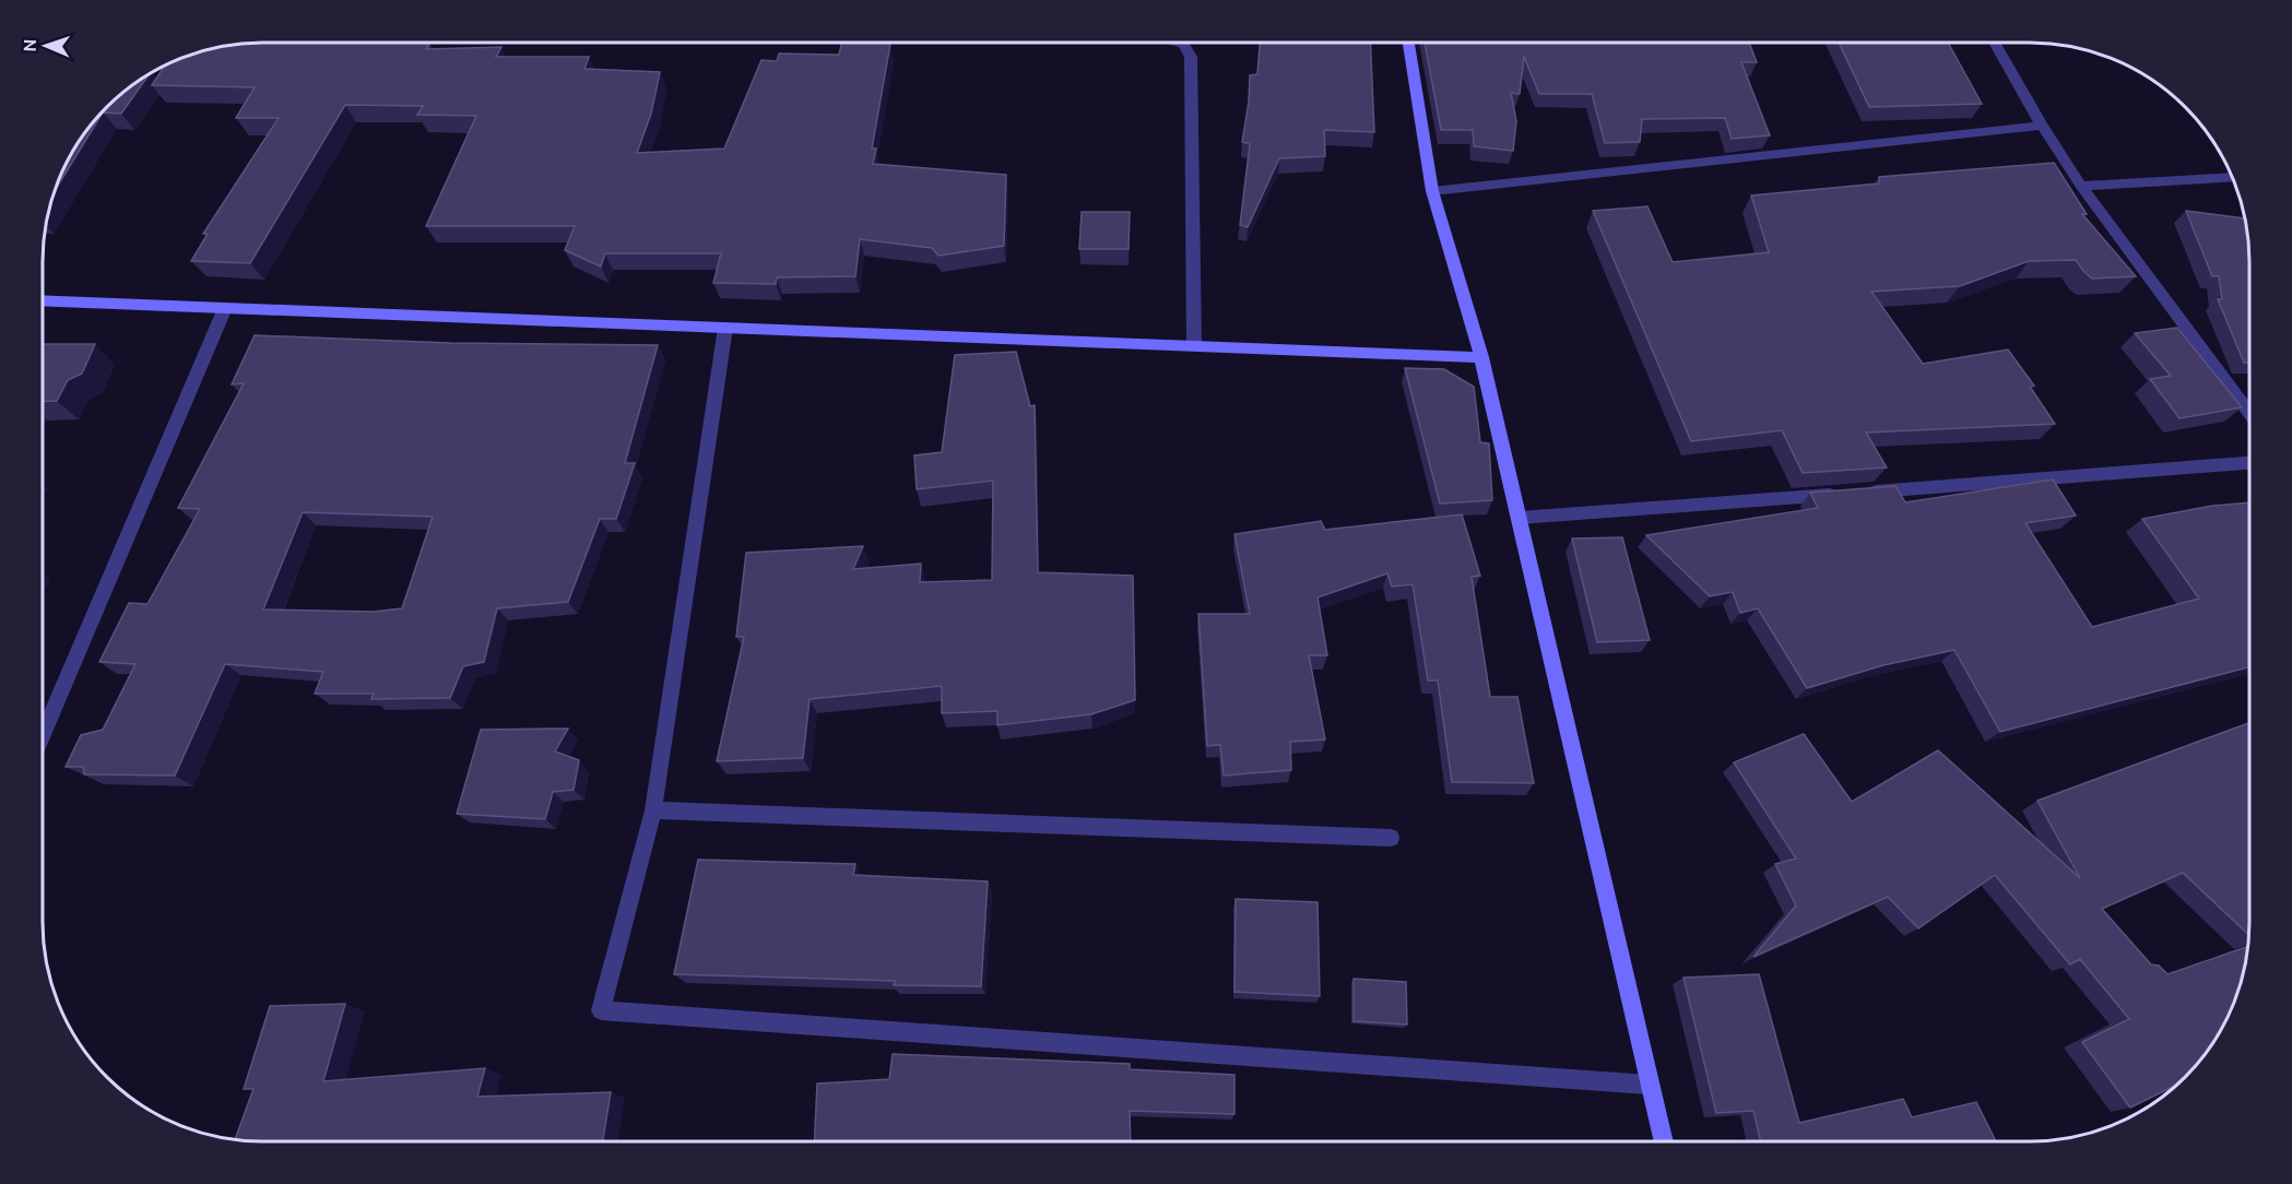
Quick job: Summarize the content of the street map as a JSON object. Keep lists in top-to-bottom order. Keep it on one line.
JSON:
{"north":"left"}
